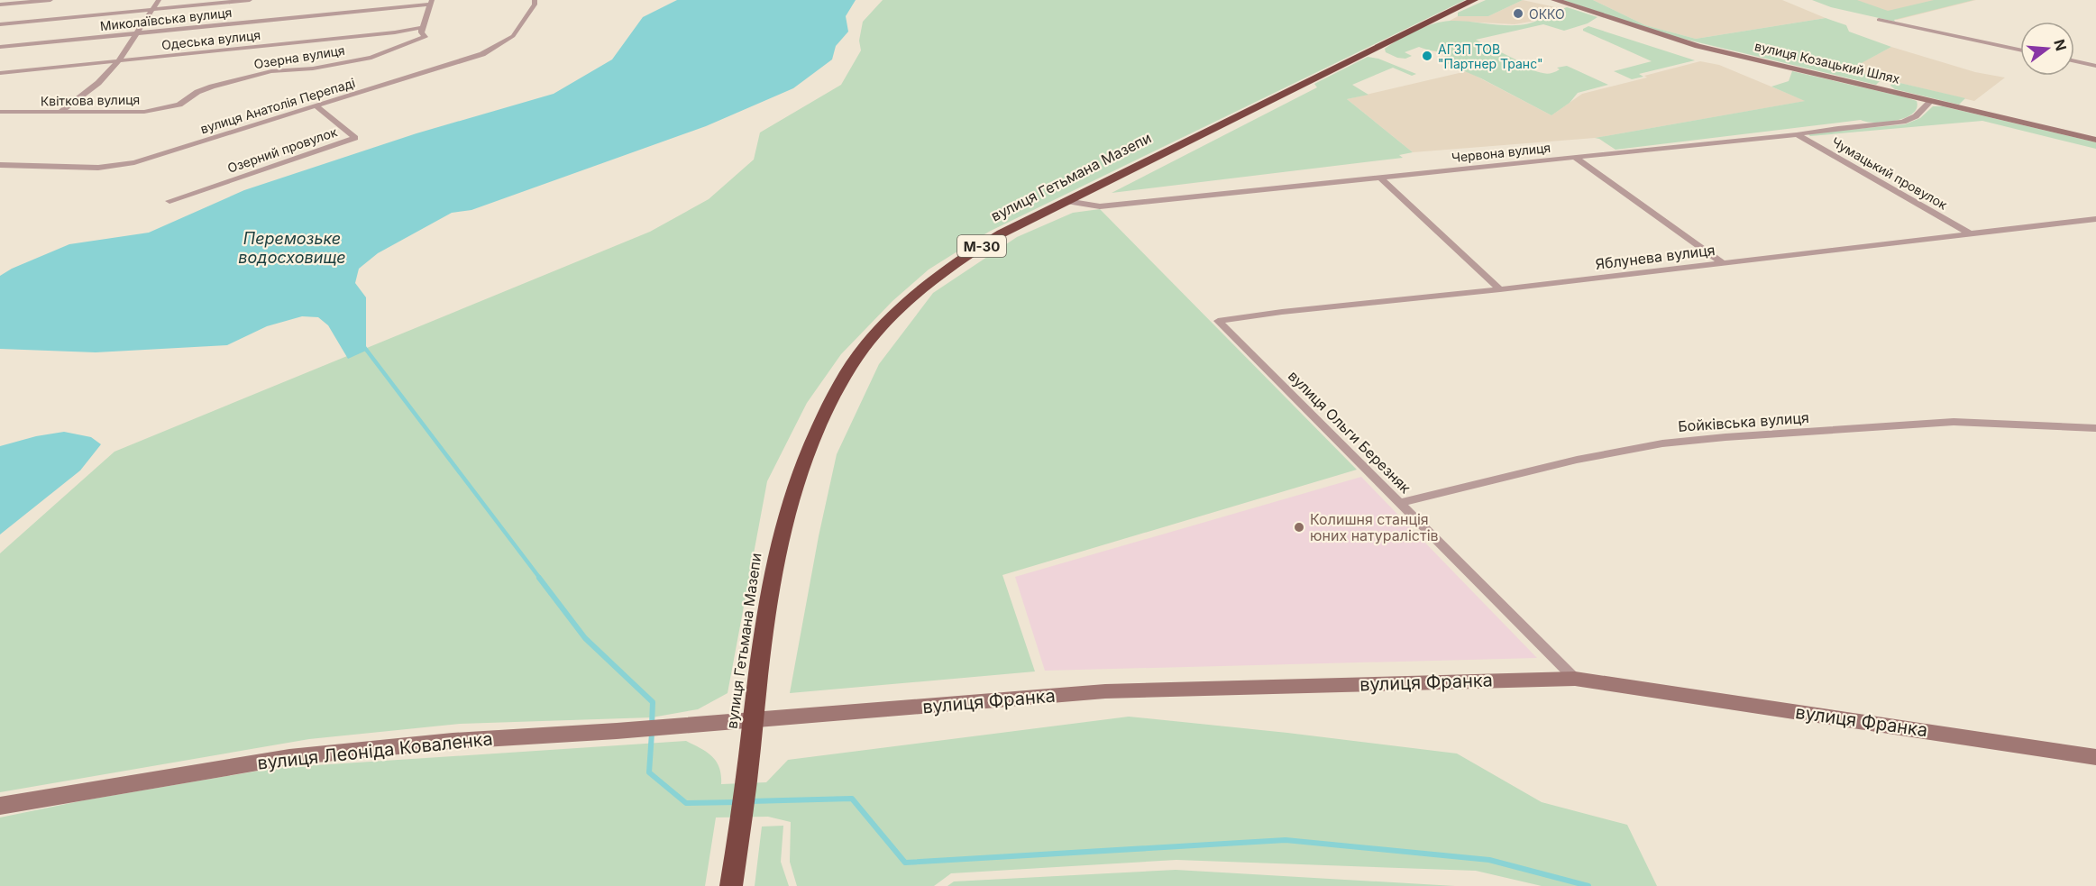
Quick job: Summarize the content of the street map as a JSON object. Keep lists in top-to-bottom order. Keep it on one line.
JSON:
{"streets":{"highway":["вулиця Гетьмана Мазепи","М-30"],"street":["Миколаївська вулиця","Одеська вулиця","Озерна вулиця","вулиця Козацький Шлях","Квіткова вулиця","вулиця Анатолія Перепаді","Озерний провулок","Червона вулиця","Чумацький провулок","Яблунева вулиця","Бойківська вулиця","вулиця Ольги Березняк","вулиця Франка","вулиця Леоніда Коваленка"]},"crossings":[["Одеська вулиця","Озерна вулиця"],["Озерна вулиця","Квіткова вулиця"],["вулиця Козацький Шлях","Червона вулиця"],["вулиця Анатолія Перепаді","Озерний провулок"],["Червона вулиця","Чумацький провулок"],["Червона вулиця","вулиця Гетьмана Мазепи"],["Чумацький провулок","Яблунева вулиця"],["вулиця Гетьмана Мазепи","вулиця Франка"],["вулиця Гетьмана Мазепи","вулиця Леоніда Коваленка"],["Яблунева вулиця","вулиця Ольги Березняк"],["Бойківська вулиця","вулиця Ольги Березняк"],["вулиця Ольги Березняк","вулиця Франка"],["вулиця Франка","вулиця Леоніда Коваленка"]],"water":["Перемозьке водосховище"],"places":["ОККО","АГЗП ТОВ \"Партнер Транс\"","Колишня станція юних натуралістів"],"north":"right"}
